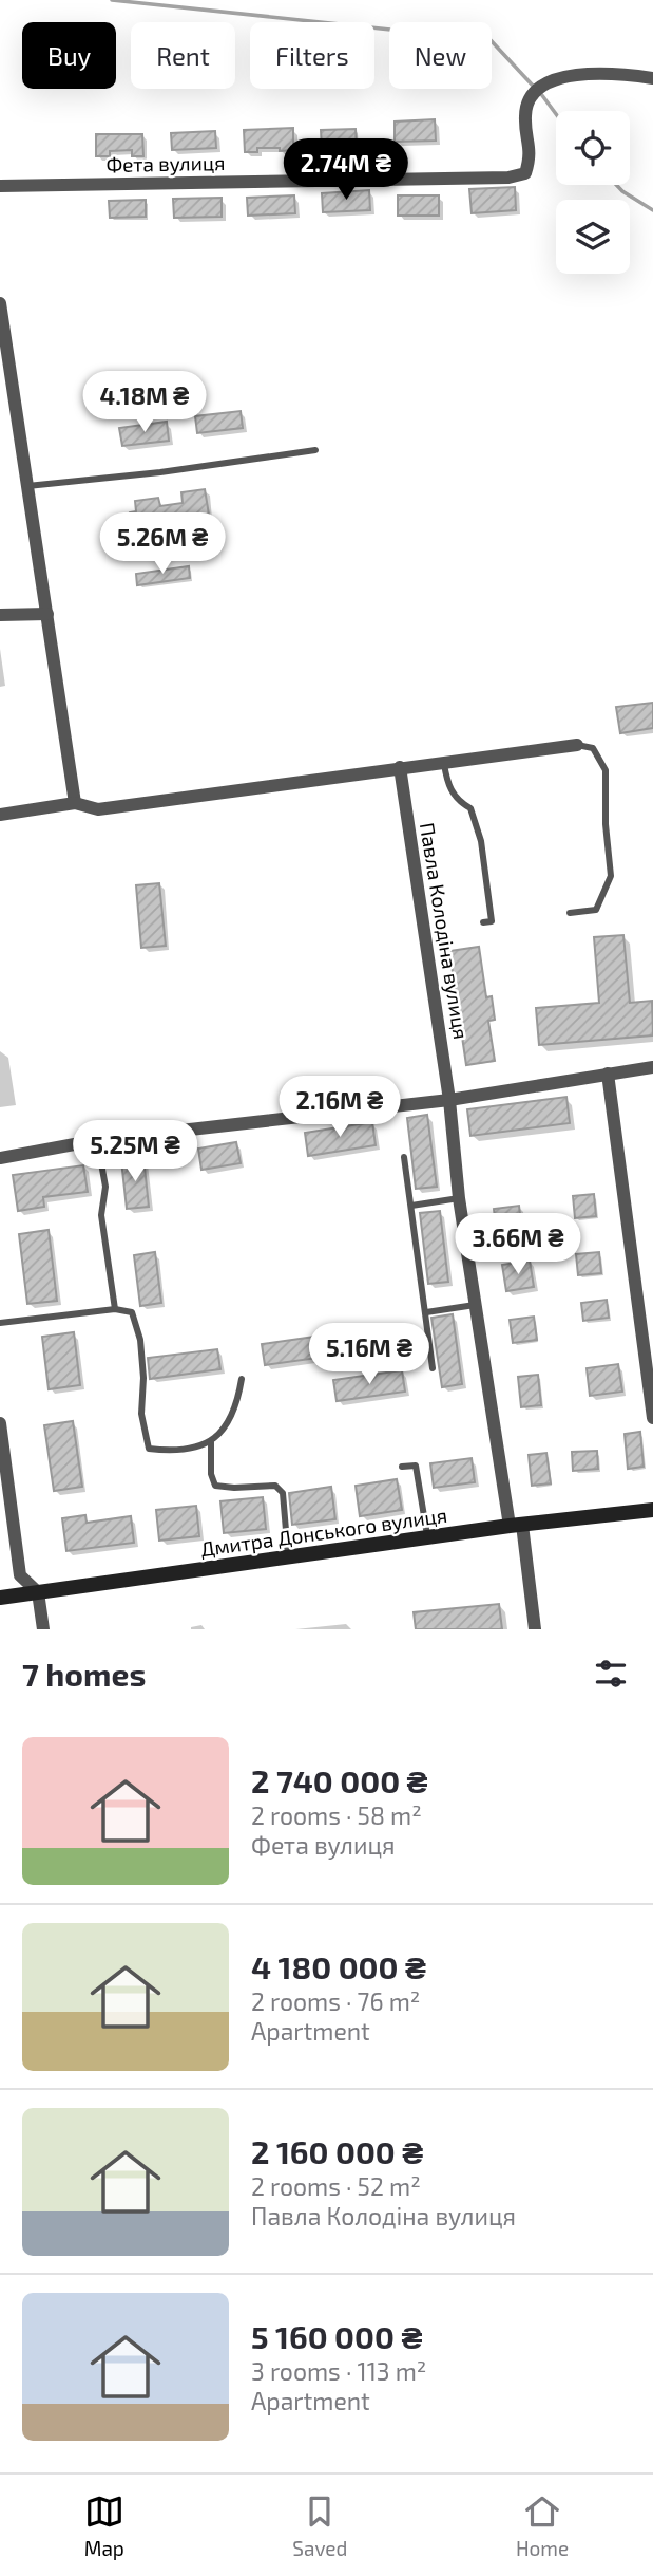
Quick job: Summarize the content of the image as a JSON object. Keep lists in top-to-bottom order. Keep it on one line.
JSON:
{"streets":{"street":["Фета вулиця","Павла Колодіна вулиця","Дмитра Донського вулиця"]},"crossings":[["Павла Колодіна вулиця","Дмитра Донського вулиця"]],"page":{"chip":["Buy","Rent","Filters","New"],"price":["2.74M ₴","4.18M ₴","5.26M ₴","2.16M ₴","5.25M ₴","3.66M ₴","5.16M ₴"],"heading":"7 homes","list":[{"name":"2 740 000 ₴","note":"2 rooms · 58 m² · Фета вулиця"},{"name":"4 180 000 ₴","note":"2 rooms · 76 m² · Apartment"},{"name":"2 160 000 ₴","note":"2 rooms · 52 m² · Павла Колодіна вулиця"},{"name":"5 160 000 ₴","note":"3 rooms · 113 m² · Apartment"}],"tabs":["Map","Saved","Home"]}}
